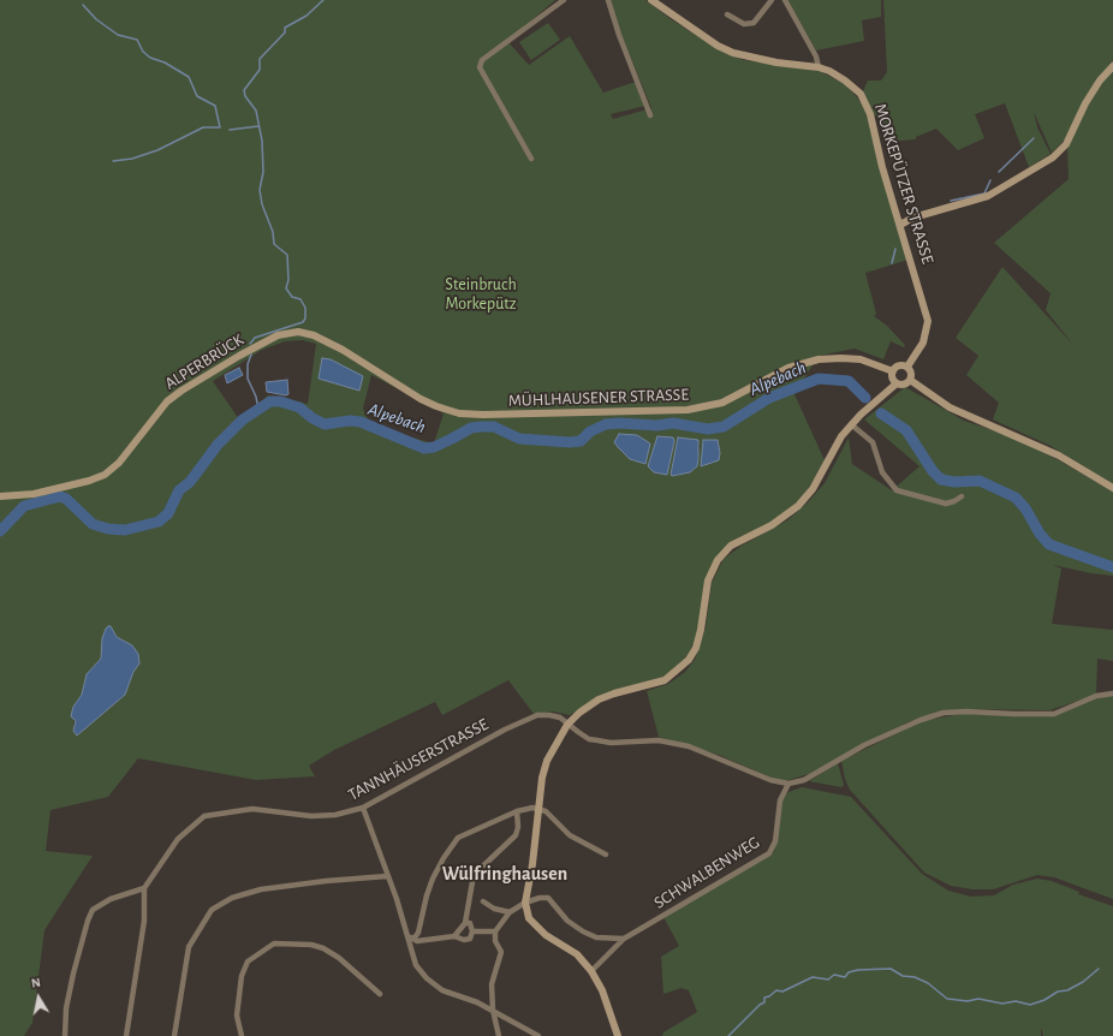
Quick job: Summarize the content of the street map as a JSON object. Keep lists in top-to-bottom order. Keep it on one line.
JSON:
{"streets":{"street":["MORKEPÜTZER STRASSE","ALPERBRÜCK","MÜHLHAUSENER STRASSE","TANNHÄUSERSTRASSE","SCHWALBENWEG"]},"crossings":[["MORKEPÜTZER STRASSE","MÜHLHAUSENER STRASSE"],["ALPERBRÜCK","MÜHLHAUSENER STRASSE"],["TANNHÄUSERSTRASSE","SCHWALBENWEG"]],"districts":["Wülfringhausen"],"water":["Alpebach"],"parks":["Steinbruch Morkepütz"],"north":"top"}
